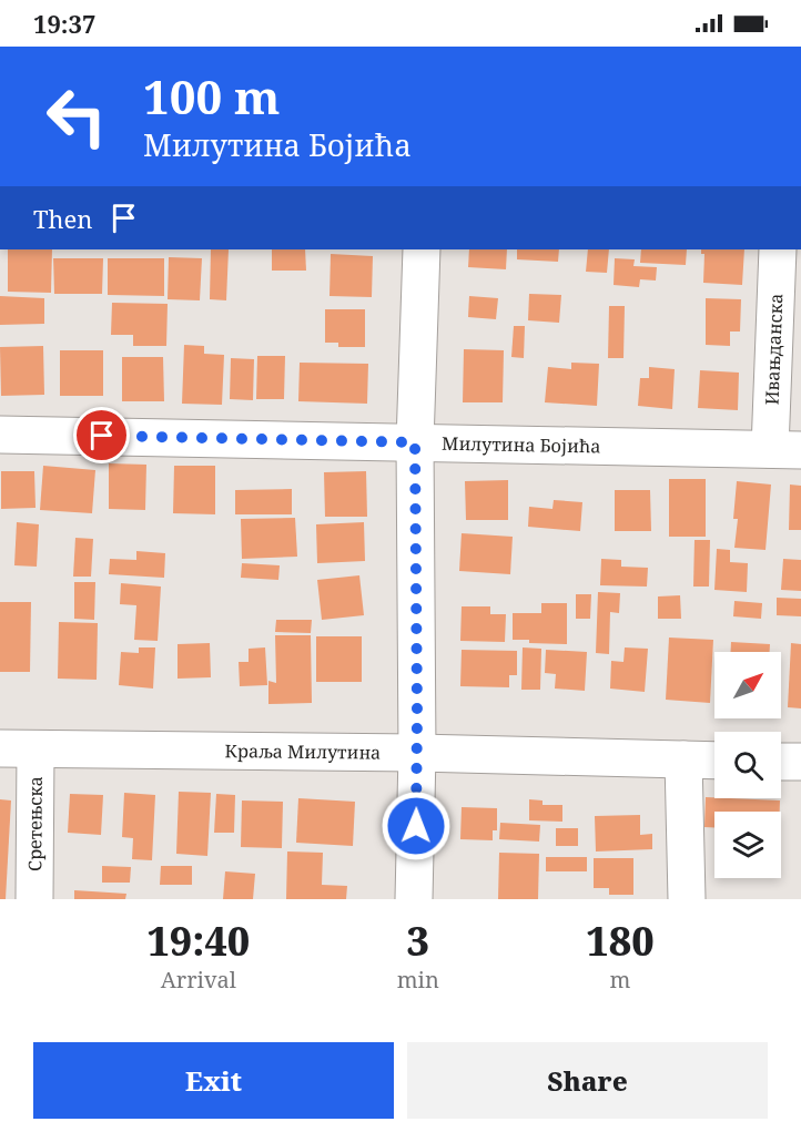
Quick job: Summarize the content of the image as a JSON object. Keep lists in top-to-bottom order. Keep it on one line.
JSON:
{"streets":{"street":["Ивањданска","Милутина Бојића","Краља Милутина","Сретењска"]},"crossings":[["Ивањданска","Милутина Бојића"],["Краља Милутина","Сретењска"]],"north":"top right","page":{"status":"19:37","turn":["100 m","Милутина Бојића"],"then":"Then","eta":["19:40","Arrival","3","min","180","m"],"buttons":["Exit","Share"]}}
